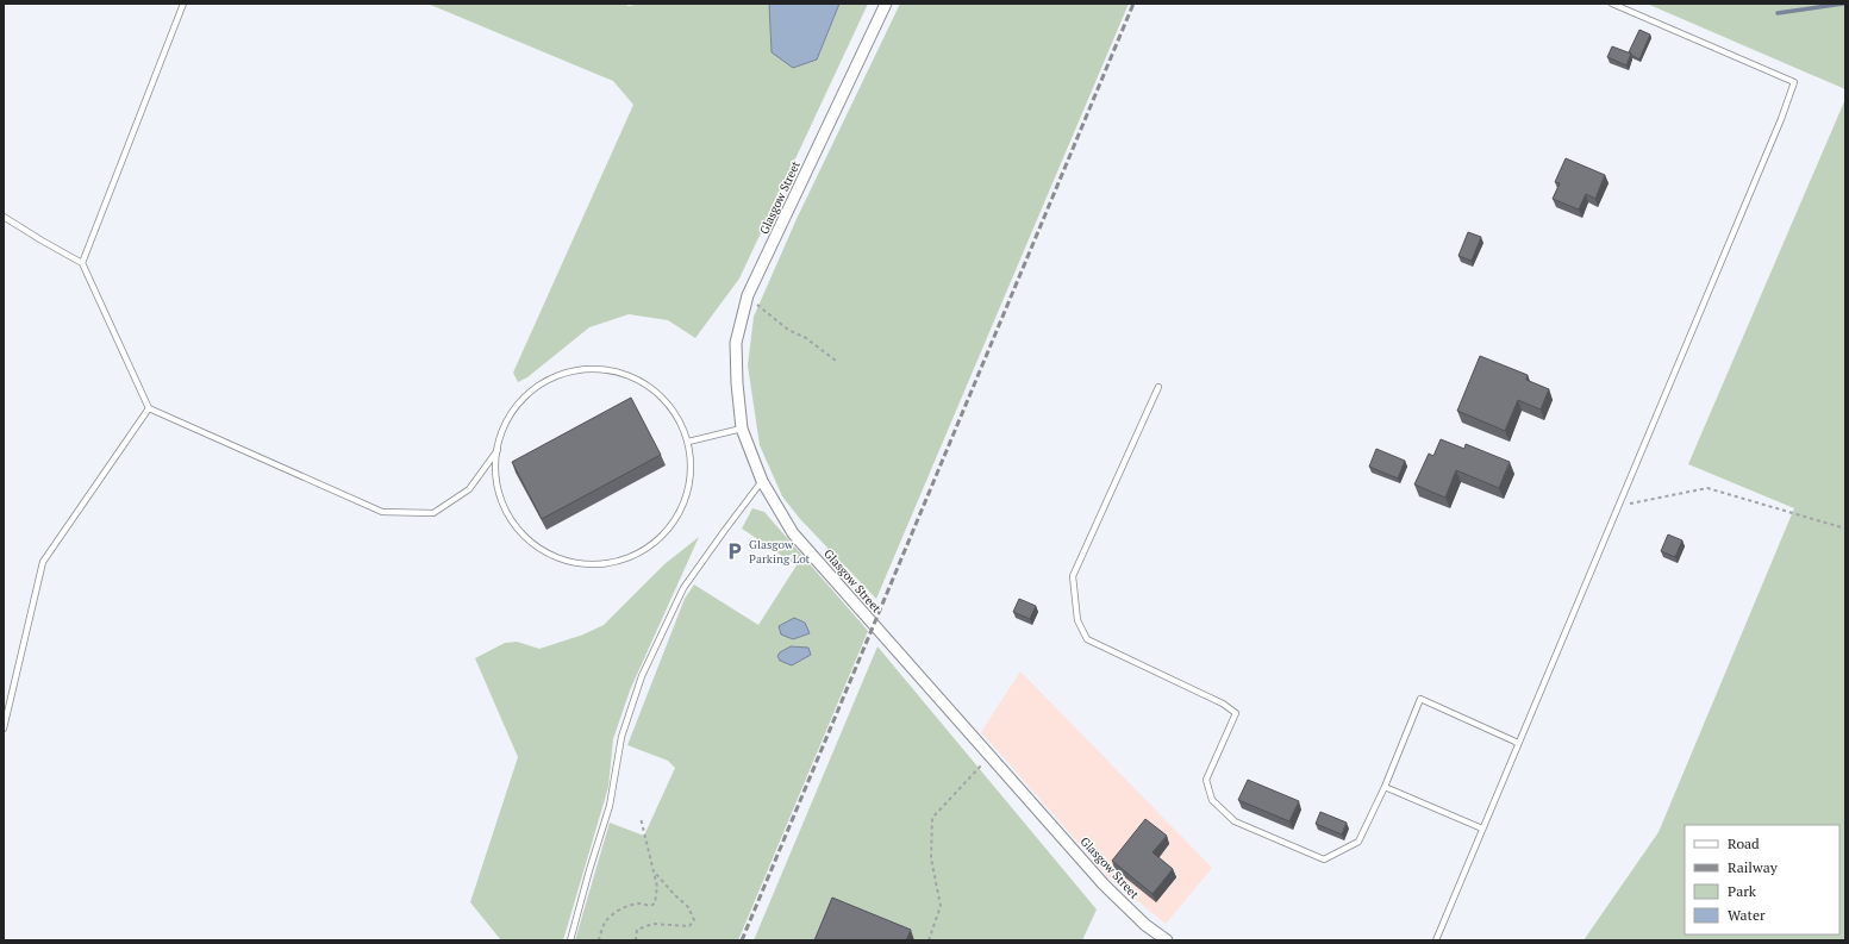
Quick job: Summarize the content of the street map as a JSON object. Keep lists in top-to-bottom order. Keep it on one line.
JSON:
{"streets":{"street":["Glasgow Street"]},"places":{"parking":["Glasgow Parking Lot"]},"legend":["Road","Railway","Park","Water"]}
